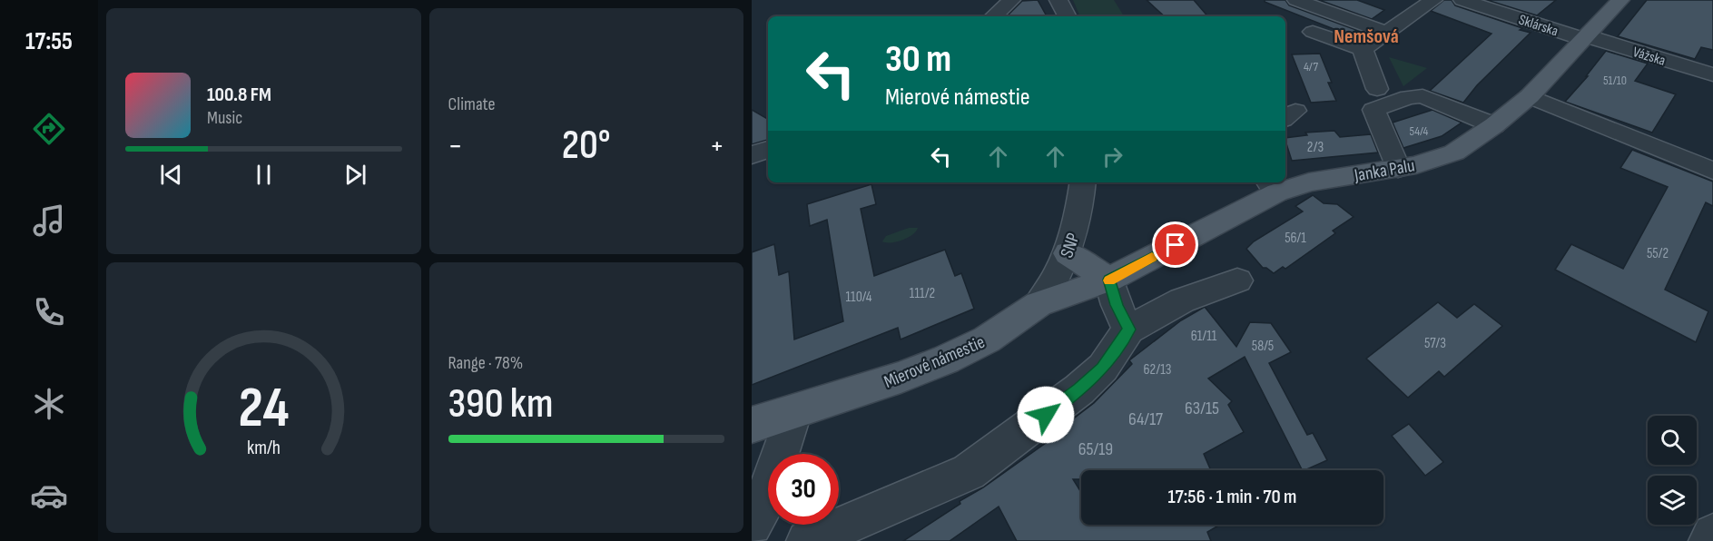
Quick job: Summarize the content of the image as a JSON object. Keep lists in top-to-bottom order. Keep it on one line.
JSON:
{"streets":{"main road":["Janka Palu","Mierové námestie"],"street":["Sklárska","Vážska","SNP"]},"crossings":[["Sklárska","Vážska"],["Sklárska","Janka Palu"],["Vážska","Janka Palu"],["Janka Palu","Mierové námestie"],["SNP","Mierové námestie"]],"districts":["Nemšová"],"house_numbers":["4/7","51/10","54/4","2/3","56/1","55/2","111/2","110/4","61/11","57/3","58/5","62/13","63/15","64/17","65/19"],"page":{"tabs":"17:55","tile":["Climate",["Range · 78%","390 km"]],"turn":["30 m","Mierové námestie"],"song":["100.8 FM","Music"],"heat":["−","20°","+"],"limit":"30","trip":"17:56 · 1 min · 70 m","gauge":["24","km/h"]}}
